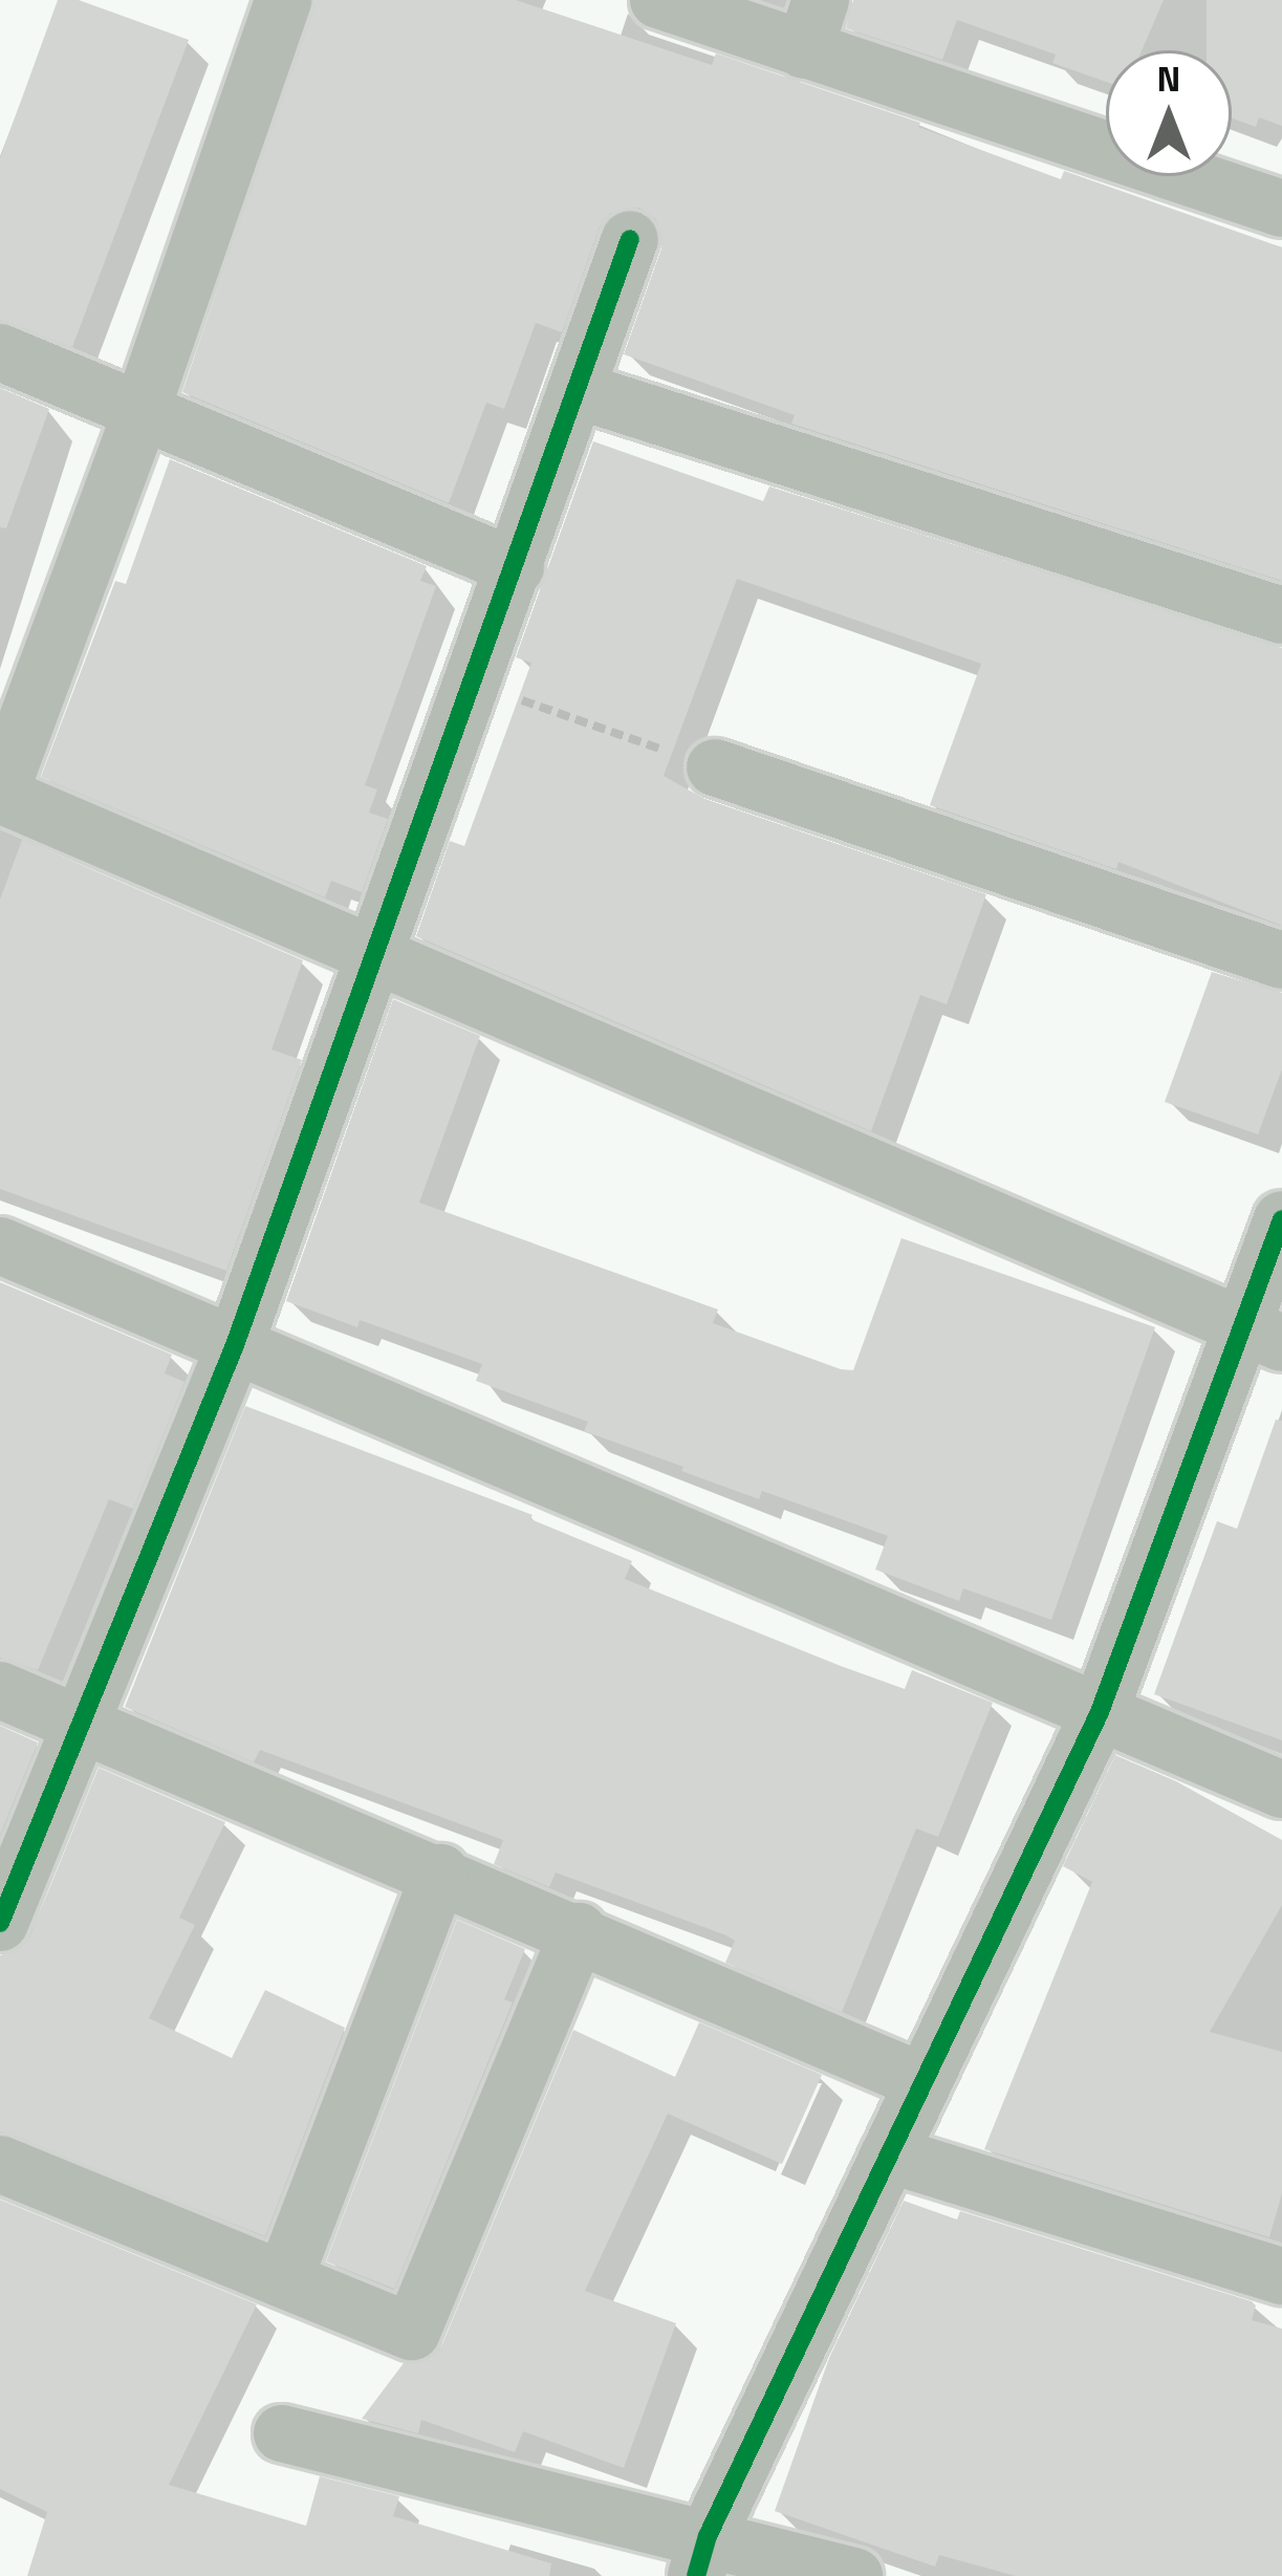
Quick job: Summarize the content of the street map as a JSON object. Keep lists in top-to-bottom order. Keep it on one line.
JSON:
{"north":"top"}
